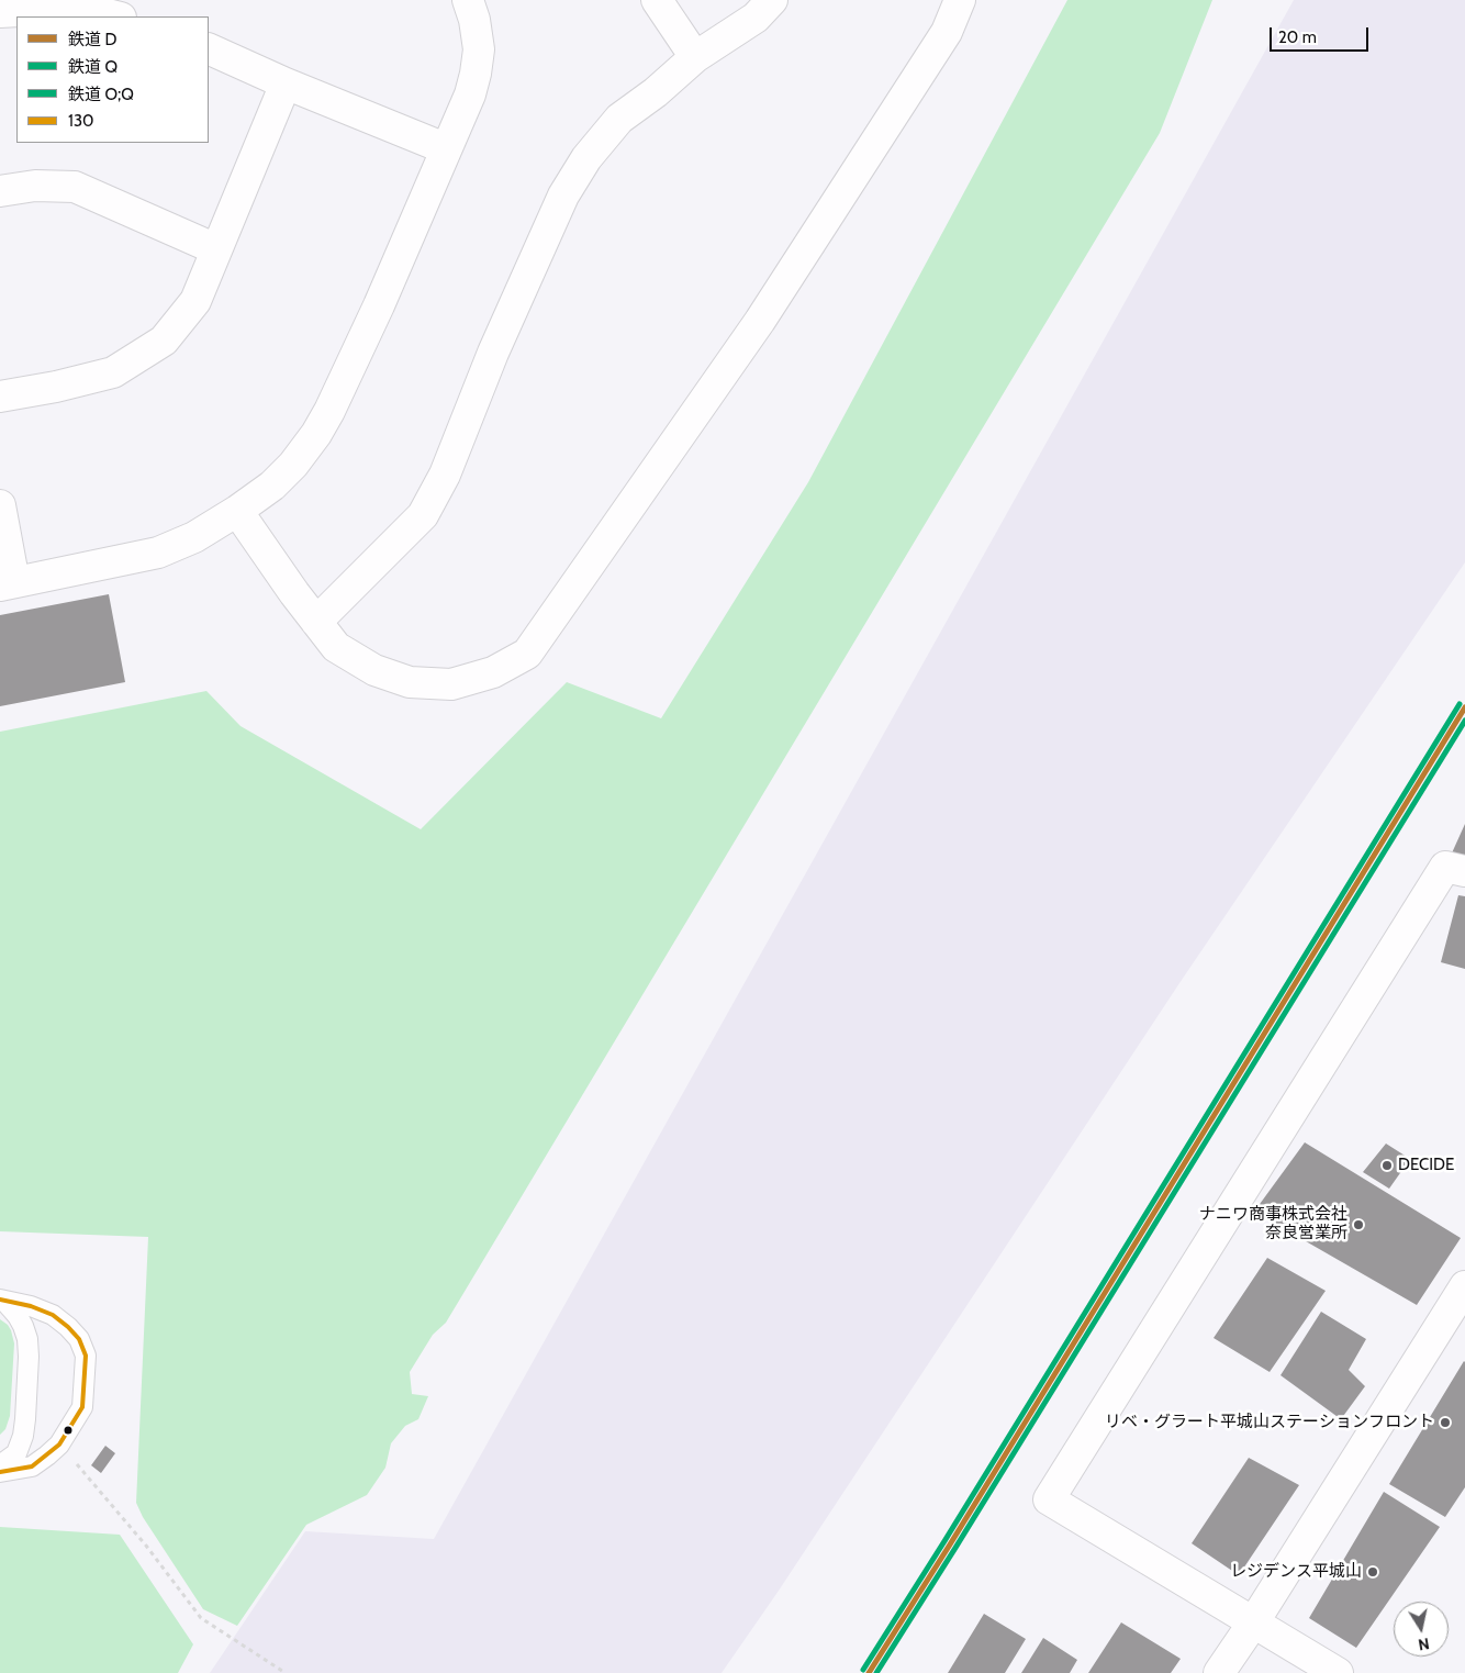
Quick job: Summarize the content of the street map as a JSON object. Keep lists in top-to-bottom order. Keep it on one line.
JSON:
{"places":["DECIDE","ナニワ商事株式会社 奈良営業所","リベ・グラート平城山ステーションフロント","レジデンス平城山"],"lines":["rail line O;Q","rail line D","rail line Q","transit line 130"],"legend":["鉄道 D","鉄道 Q","鉄道 O;Q","130"],"scale_bar":"20 m","north":"bottom"}
